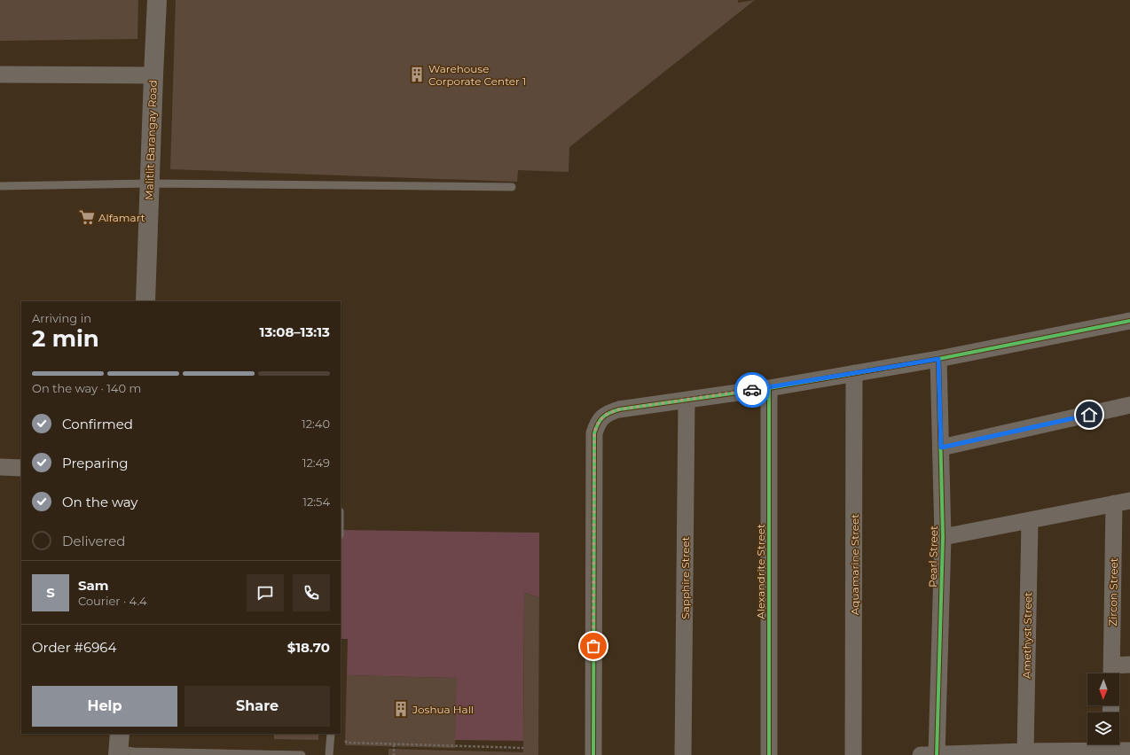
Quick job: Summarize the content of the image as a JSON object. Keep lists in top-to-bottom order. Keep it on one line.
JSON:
{"streets":{"street":["Malitlit Barangay Road","Pearl Street","Aquamarine Street","Alexandrite Street","Sapphire Street","Zircon Street","Amethyst Street"]},"places":{"building":["Warehouse Corporate Center 1","Joshua Hall"],"supermarket":["Alfamart"]},"north":"bottom","page":{"heading":["2 min","Arriving in","13:08–13:13"],"panel":["Sam","Courier · 4.4","Order #6964","$18.70"],"bar":"On the way · 140 m","list":[["Confirmed","12:40"],["Preparing","12:49"],["On the way","12:54"],"Delivered"],"round":"S","buttons":["Help","Share"]}}
